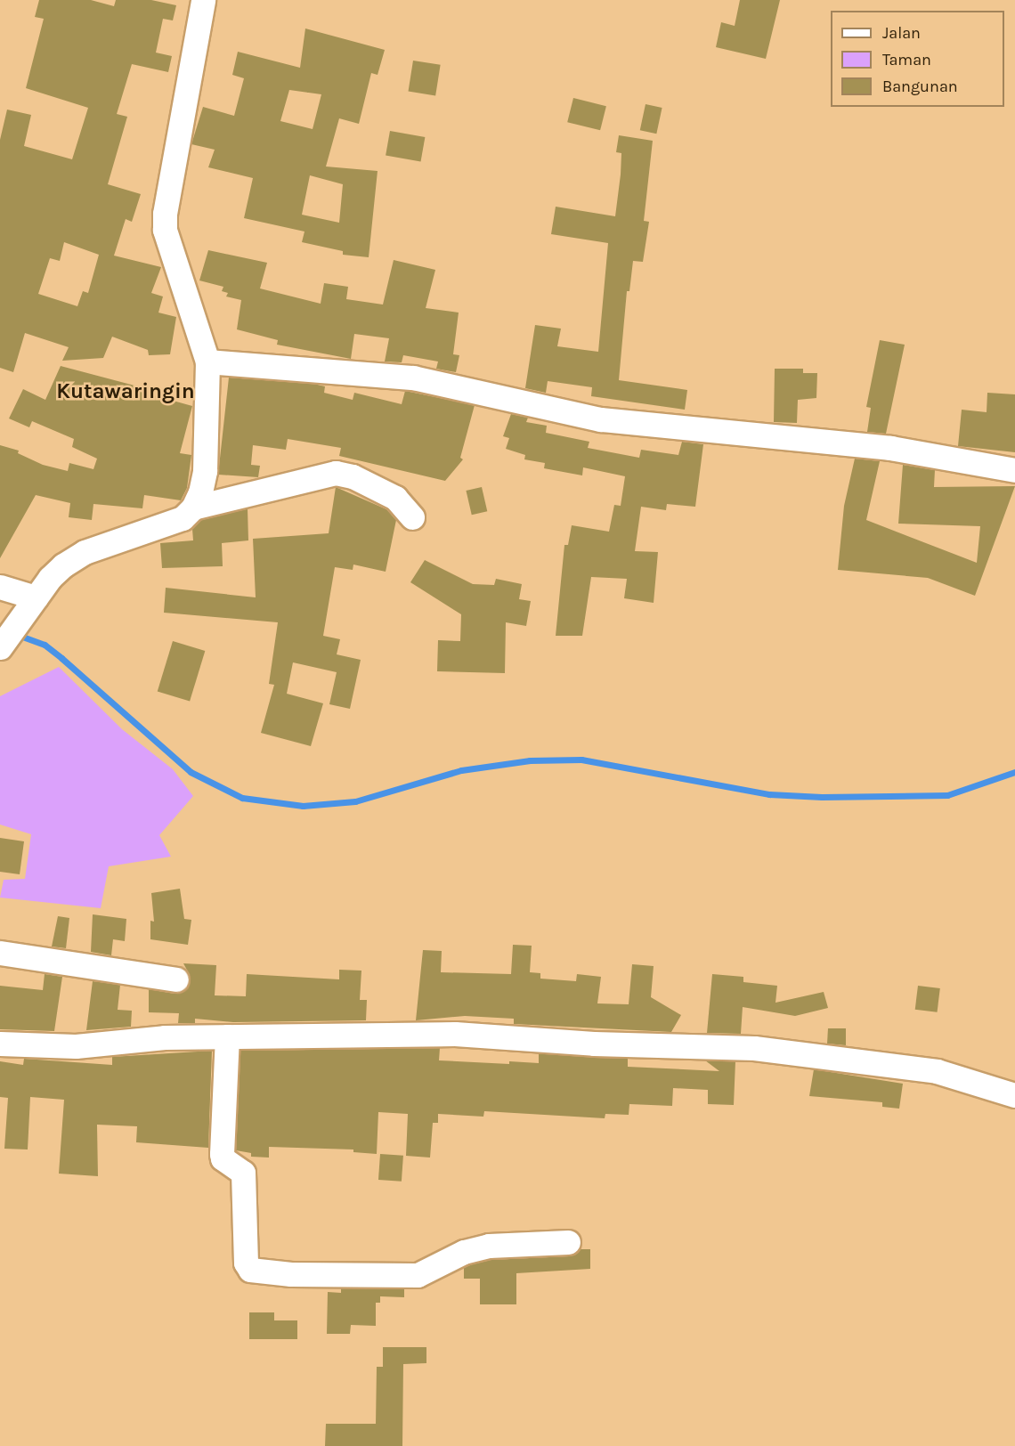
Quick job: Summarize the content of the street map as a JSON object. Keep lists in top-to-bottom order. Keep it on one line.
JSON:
{"districts":["Kutawaringin"],"legend":["Jalan","Taman","Bangunan"]}
